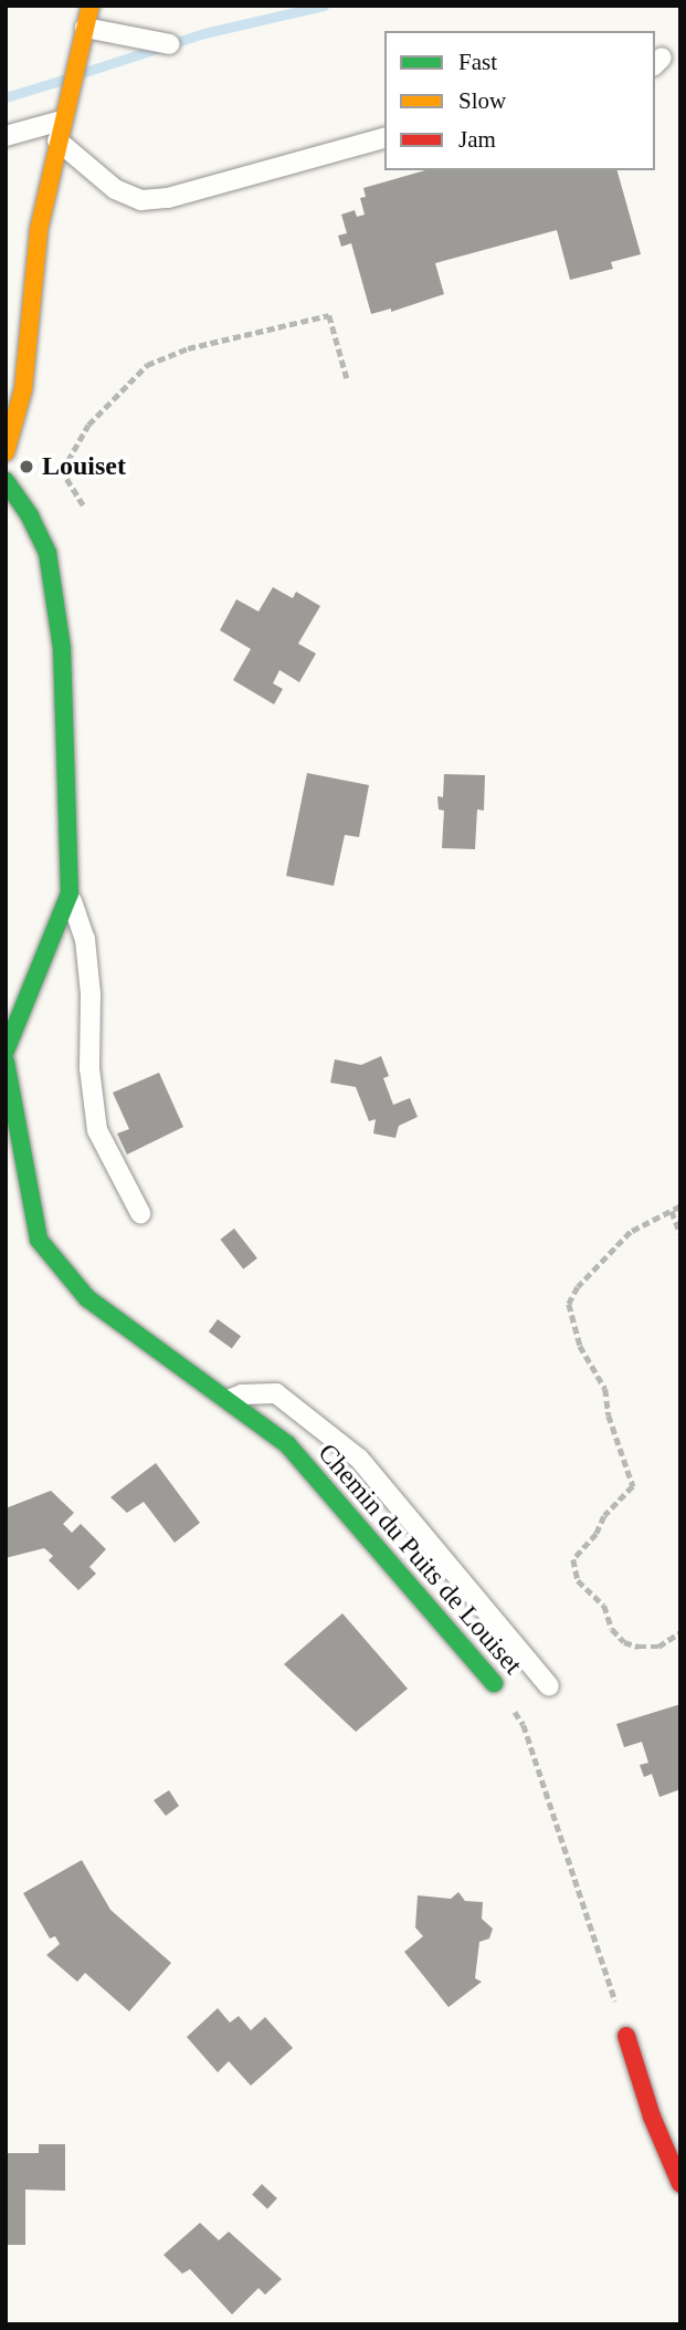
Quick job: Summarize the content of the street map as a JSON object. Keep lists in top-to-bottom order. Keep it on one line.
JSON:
{"streets":{"street":["Chemin du Puits de Louiset"]},"places":["Louiset"],"legend":["Fast","Slow","Jam"]}
